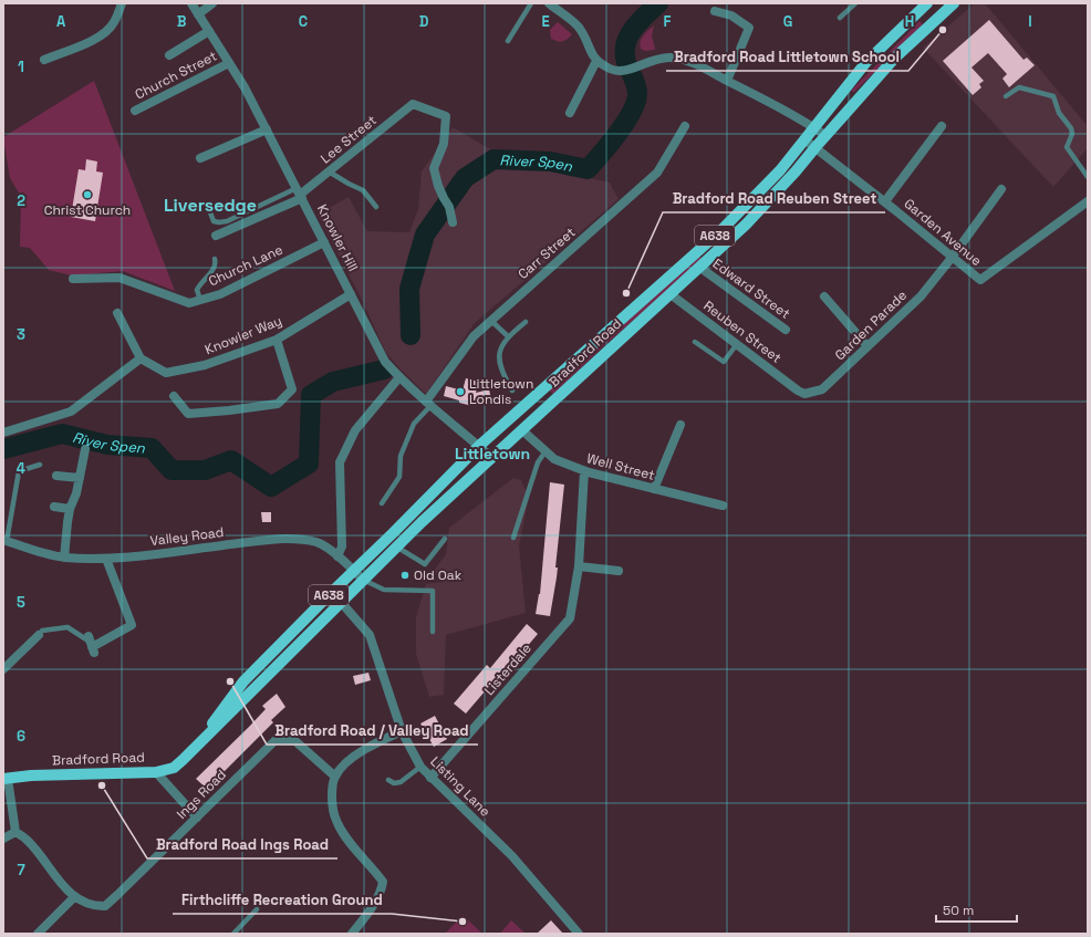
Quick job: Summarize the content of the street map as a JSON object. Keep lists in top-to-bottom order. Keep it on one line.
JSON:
{"streets":{"main road":["A638","Bradford Road"],"street":["Church Street","Lee Street","Garden Avenue","Knowler Hill","Carr Street","Church Lane","Edward Street","Garden Parade","Reuben Street","Knowler Way","Well Street","Valley Road","Listerdale","Listing Lane","Ings Road"]},"crossings":[["Church Street","Knowler Hill"],["Lee Street","Knowler Hill"],["Garden Avenue","Garden Parade"],["Garden Avenue","Bradford Road"],["Knowler Hill","Carr Street"],["Knowler Hill","Church Lane"],["Knowler Hill","Knowler Way"],["Knowler Hill","Bradford Road"],["Edward Street","Bradford Road"],["Garden Parade","Reuben Street"],["Reuben Street","Bradford Road"],["Bradford Road","Well Street"],["Bradford Road","Valley Road"],["Bradford Road","Listing Lane"],["Well Street","Listerdale"],["Listerdale","Listing Lane"]],"districts":["Liversedge","Littletown"],"water":["River Spen"],"places":["Bradford Road Littletown School","Christ Church","Bradford Road Reuben Street","Littletown Londis","Old Oak","Bradford Road / Valley Road","Bradford Road Ings Road","Firthcliffe Recreation Ground"],"scale_bar":"50 m","grid":{"columns":["A","B","C","D","E","F","G","H","I"],"rows":["1","2","3","4","5","6","7"]}}
